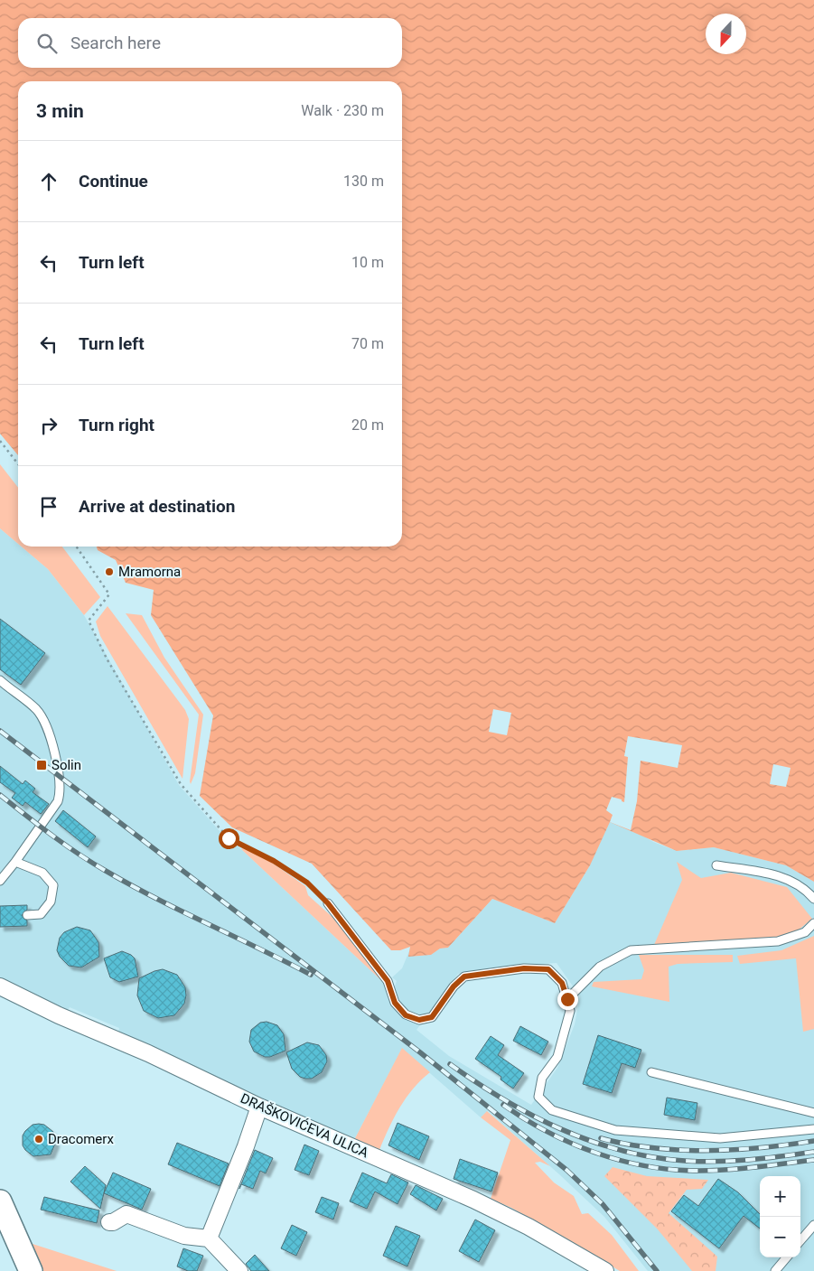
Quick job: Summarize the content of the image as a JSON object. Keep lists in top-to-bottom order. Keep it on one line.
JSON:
{"streets":{"street":["DRAŠKOVIĆEVA ULICA"]},"places":{"other":["Mramorna","Dracomerx"],"transit":["Solin"]},"north":"bottom","page":{"search":"Search here","heading":["3 min","Walk · 230 m"],"list":[["Continue","130 m"],["Turn left","10 m"],["Turn left","70 m"],["Turn right","20 m"],"Arrive at destination"],"map_buttons":["+","−"]}}
